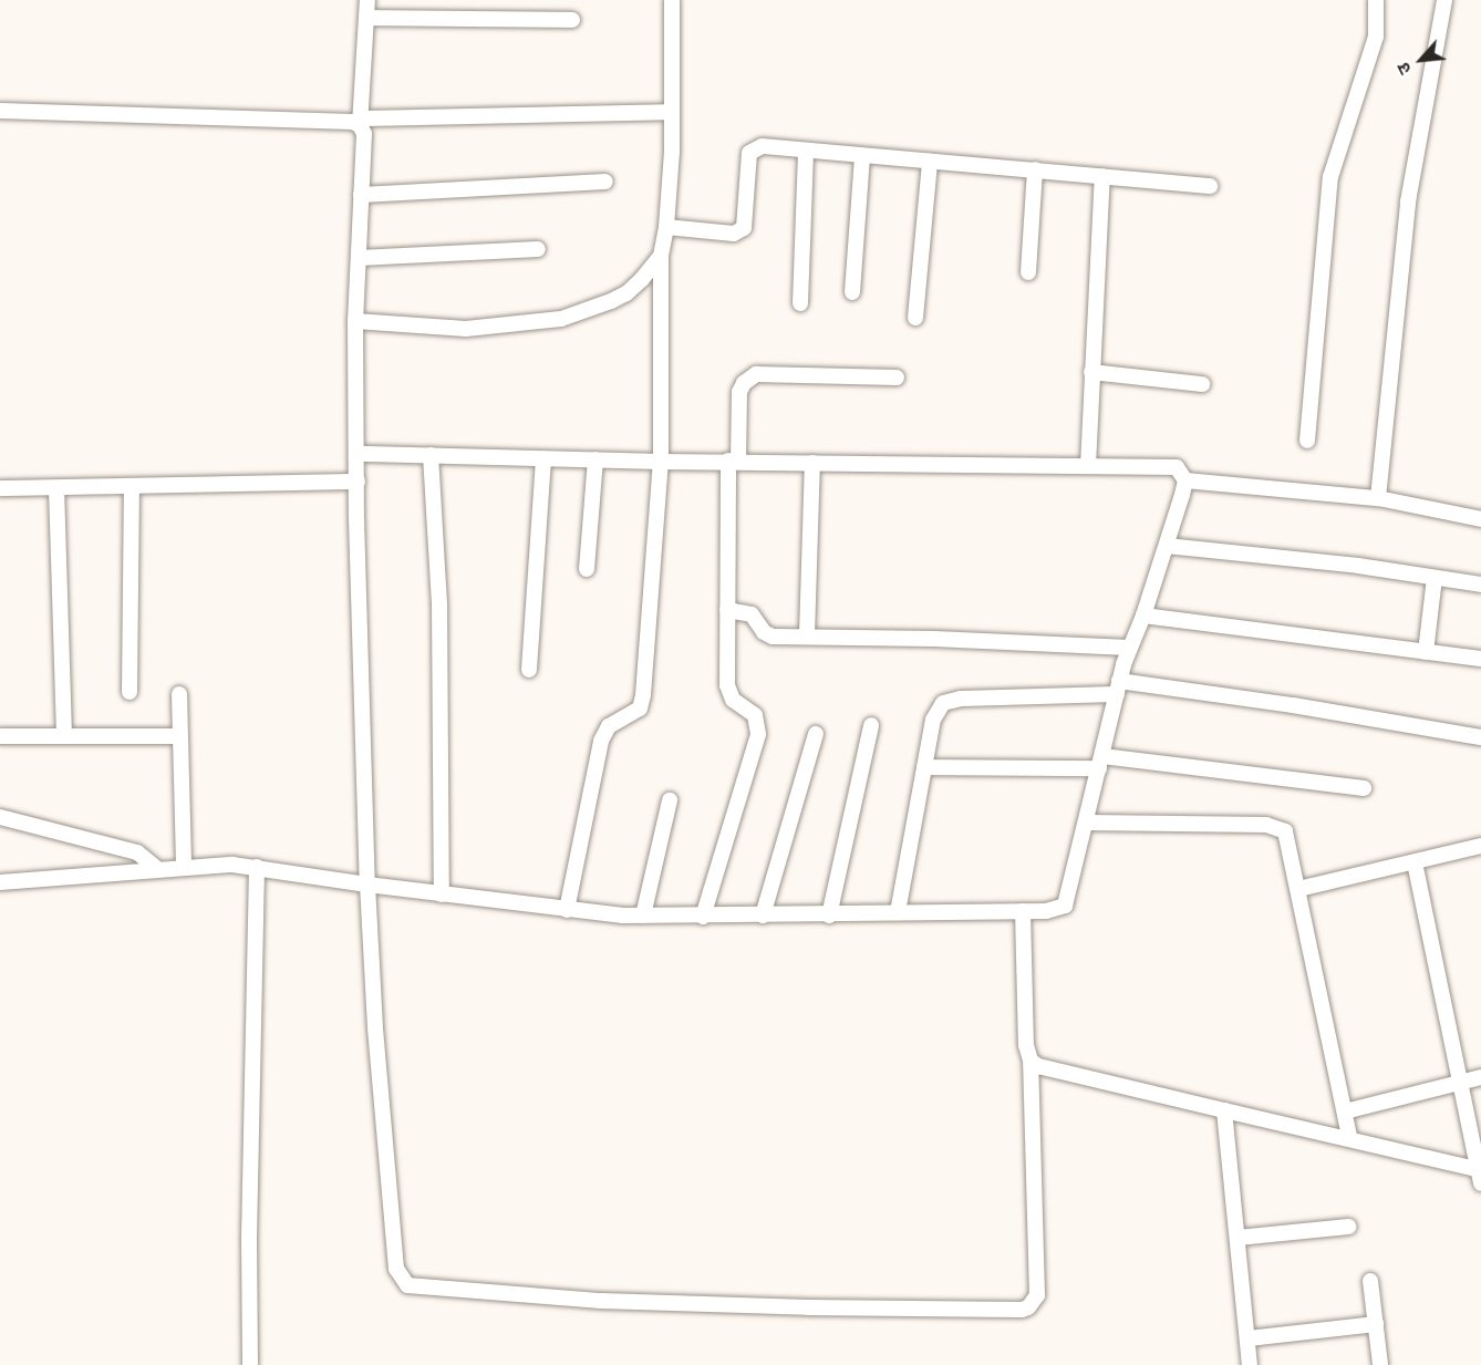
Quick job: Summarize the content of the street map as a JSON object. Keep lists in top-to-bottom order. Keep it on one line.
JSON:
{"north":"bottom left"}
